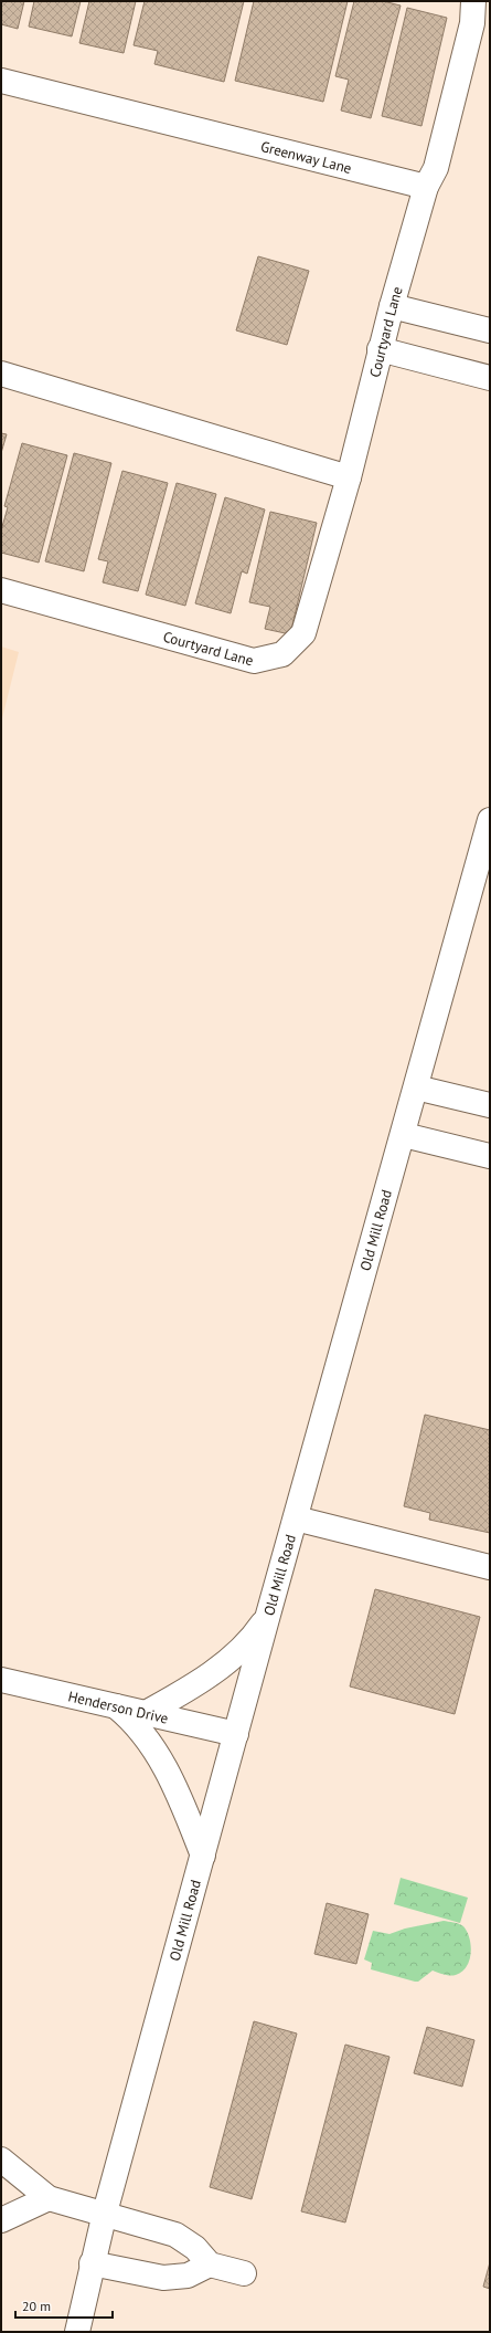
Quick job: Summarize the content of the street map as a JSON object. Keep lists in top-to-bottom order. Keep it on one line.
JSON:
{"streets":{"street":["Greenway Lane","Courtyard Lane","Old Mill Road","Henderson Drive"]},"crossings":[["Greenway Lane","Courtyard Lane"],["Old Mill Road","Henderson Drive"]],"scale_bar":"20 m"}
